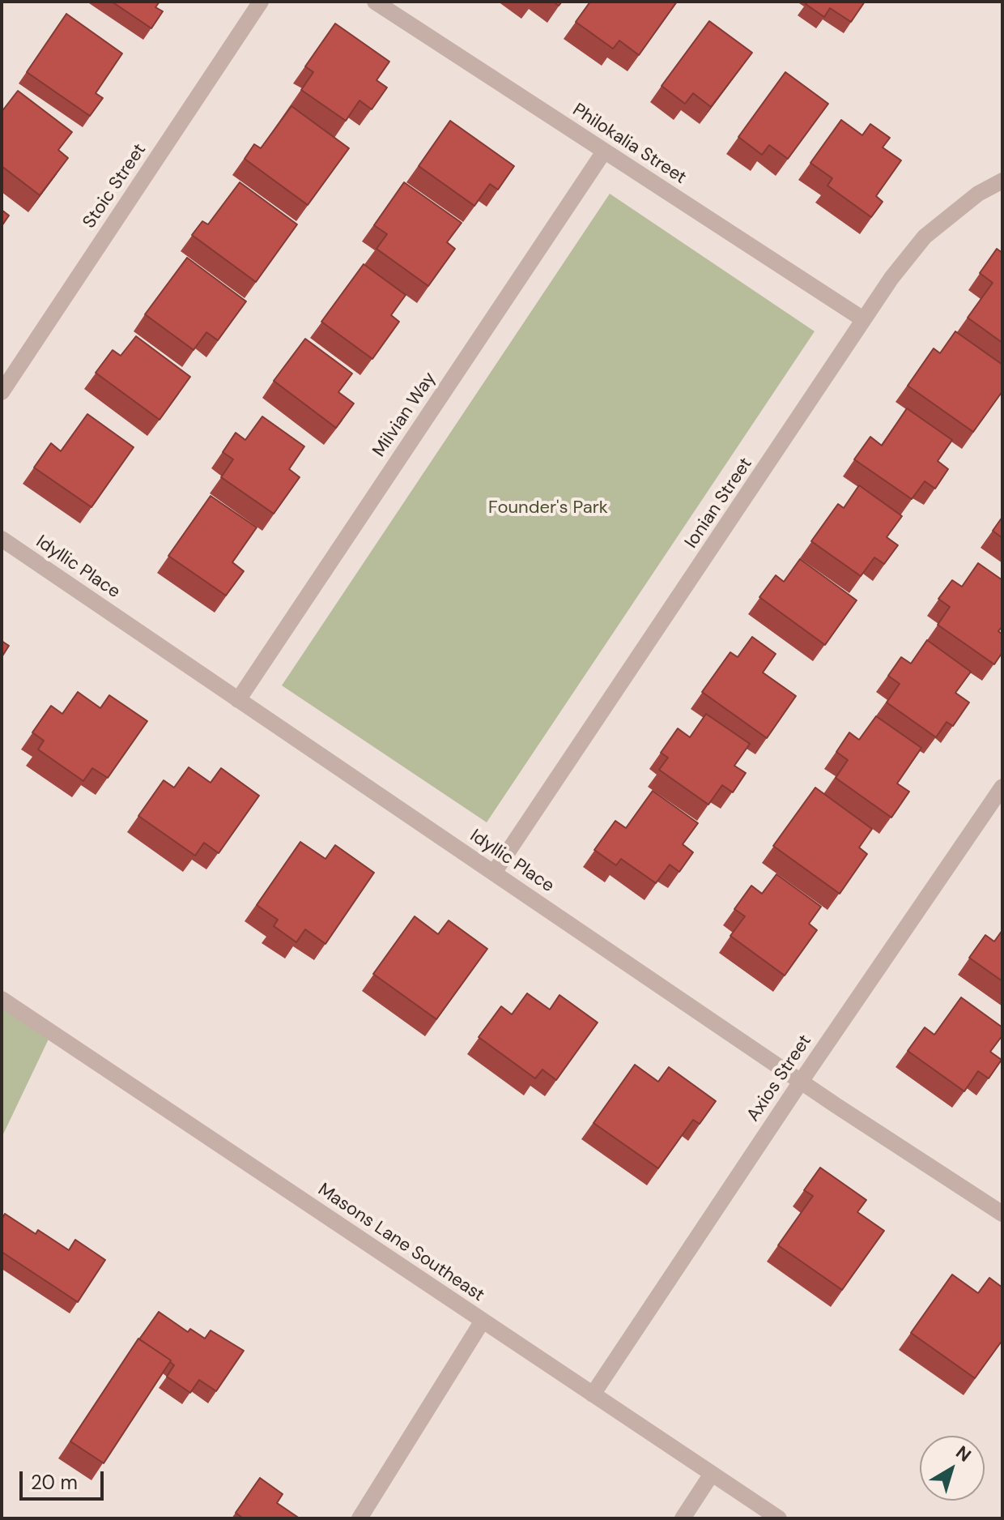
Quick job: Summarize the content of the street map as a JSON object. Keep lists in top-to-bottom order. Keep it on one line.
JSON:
{"streets":{"street":["Philokalia Street","Stoic Street","Milvian Way","Ionian Street","Idyllic Place","Axios Street","Masons Lane Southeast"]},"crossings":[["Philokalia Street","Milvian Way"],["Philokalia Street","Ionian Street"],["Milvian Way","Idyllic Place"],["Ionian Street","Idyllic Place"],["Idyllic Place","Axios Street"],["Axios Street","Masons Lane Southeast"]],"parks":["Founder's Park"],"scale_bar":"20 m","north":"top right"}
